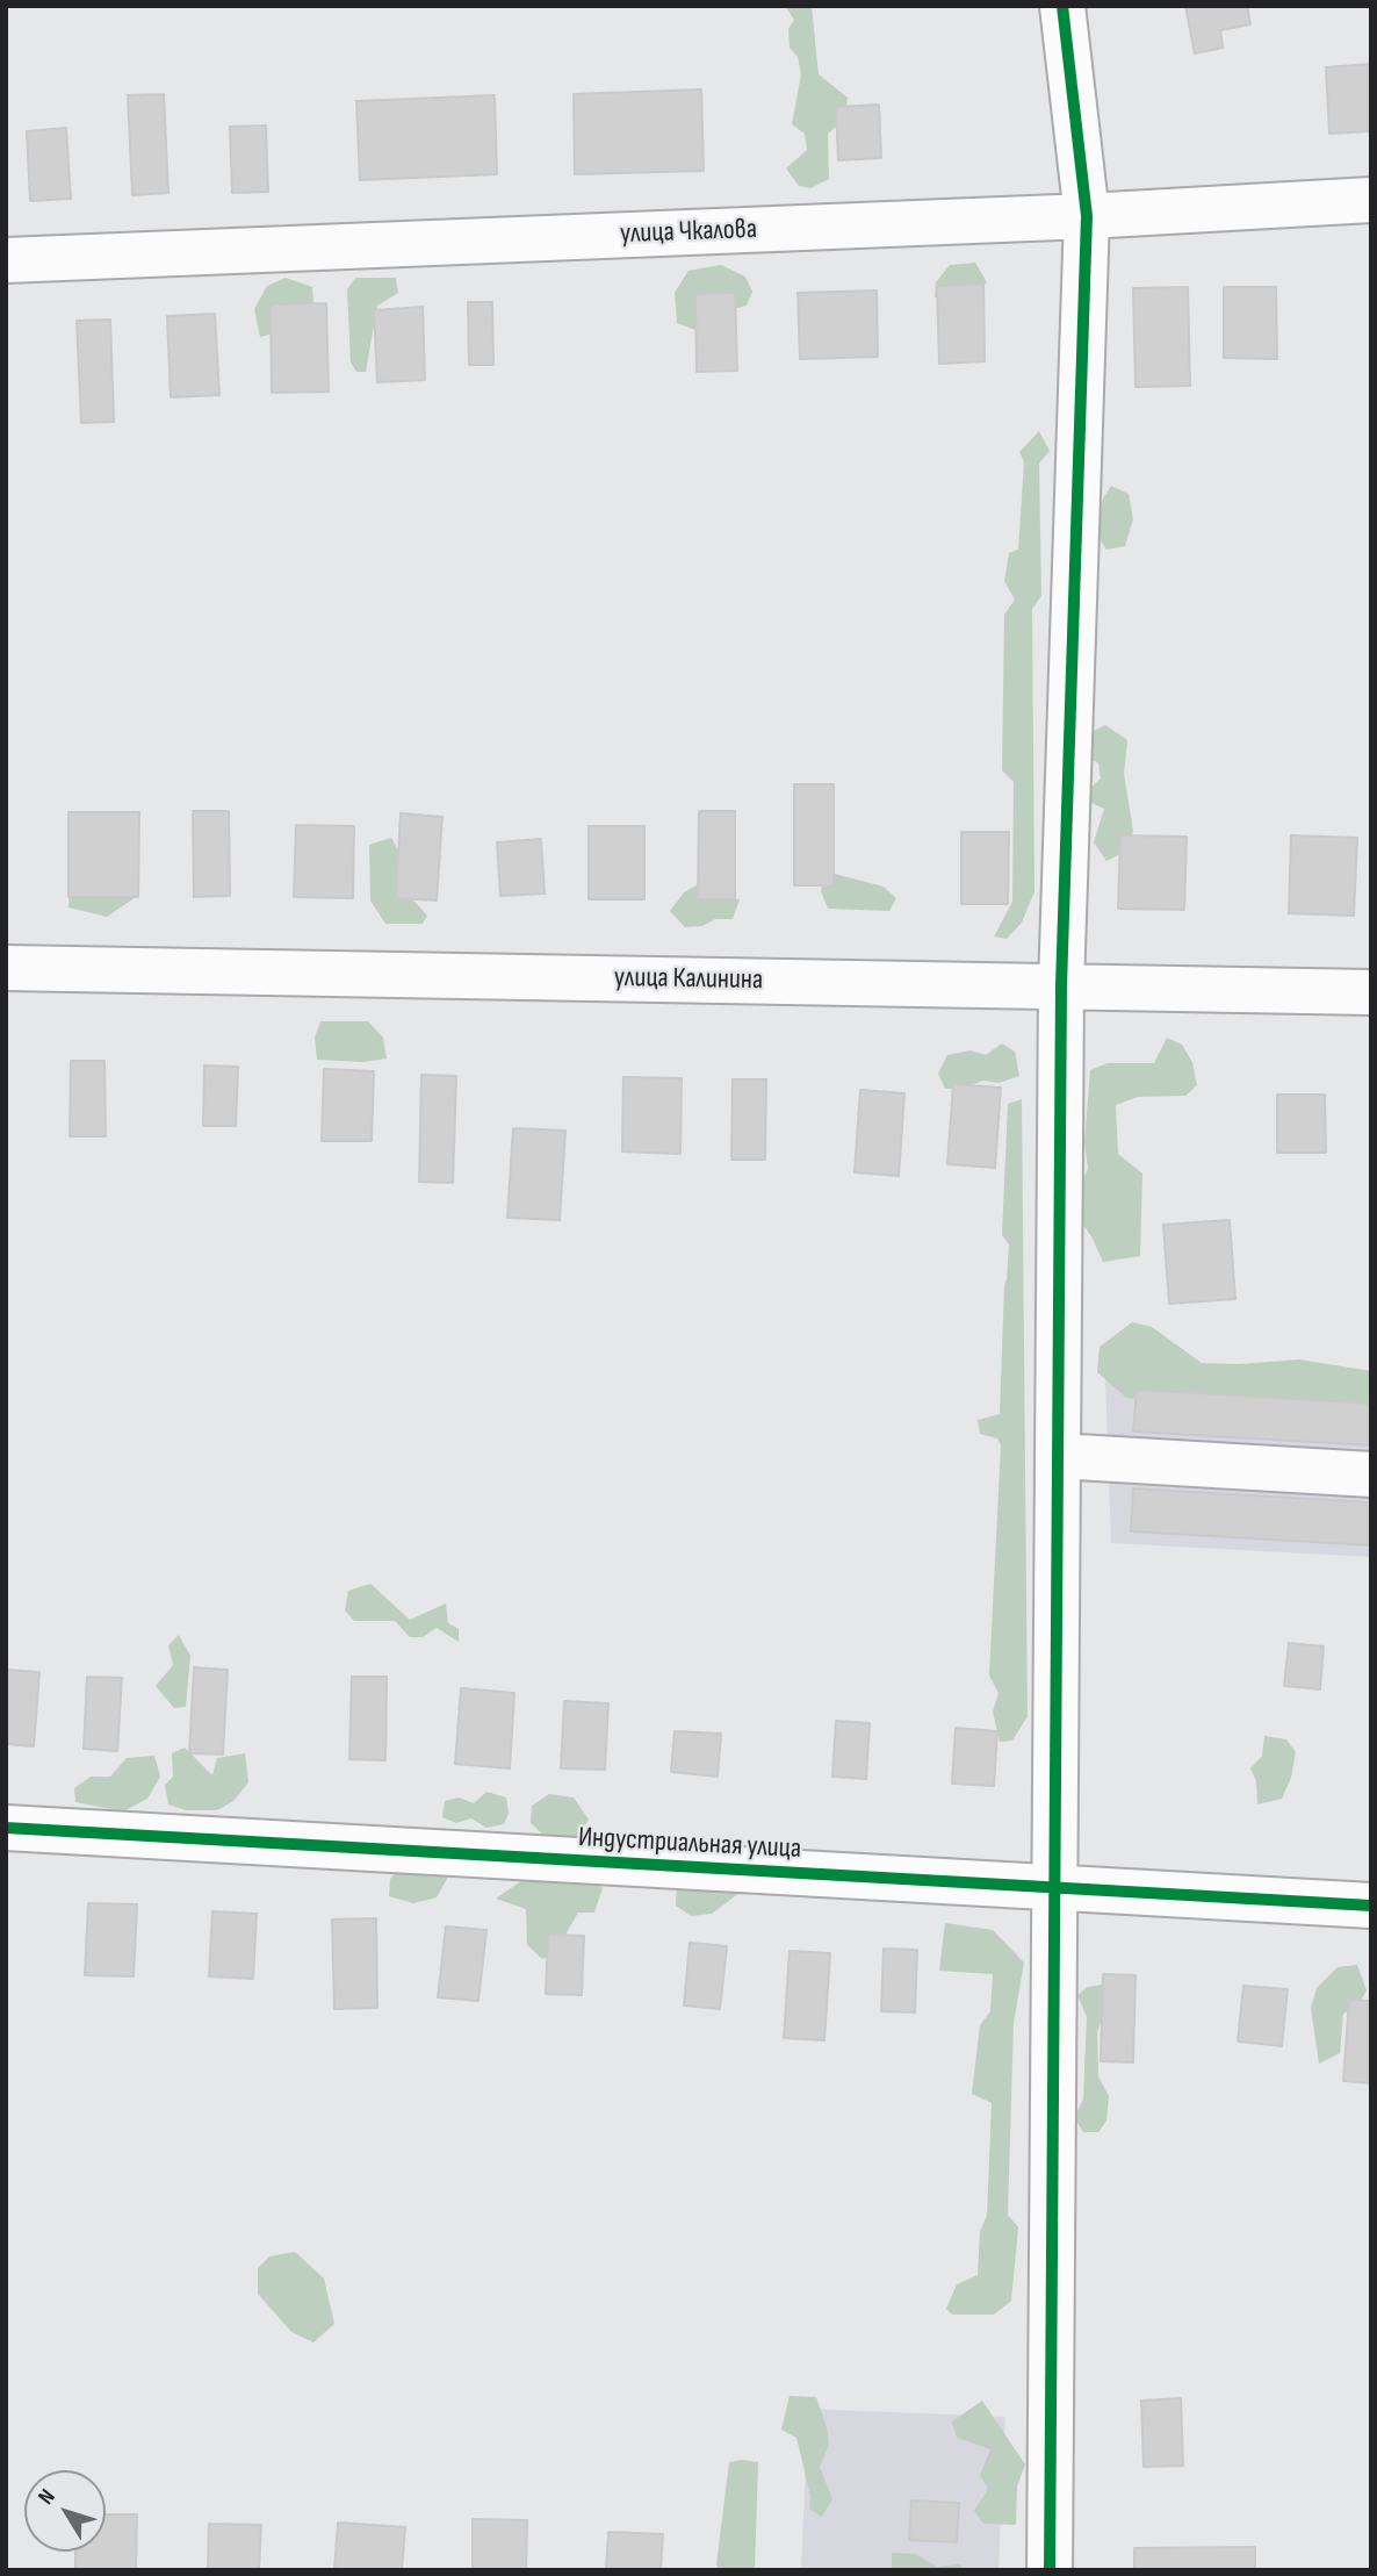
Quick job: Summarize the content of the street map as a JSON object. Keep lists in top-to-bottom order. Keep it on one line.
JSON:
{"streets":{"street":["улица Чкалова","улица Калинина","Индустриальная улица"]},"north":"top left"}
